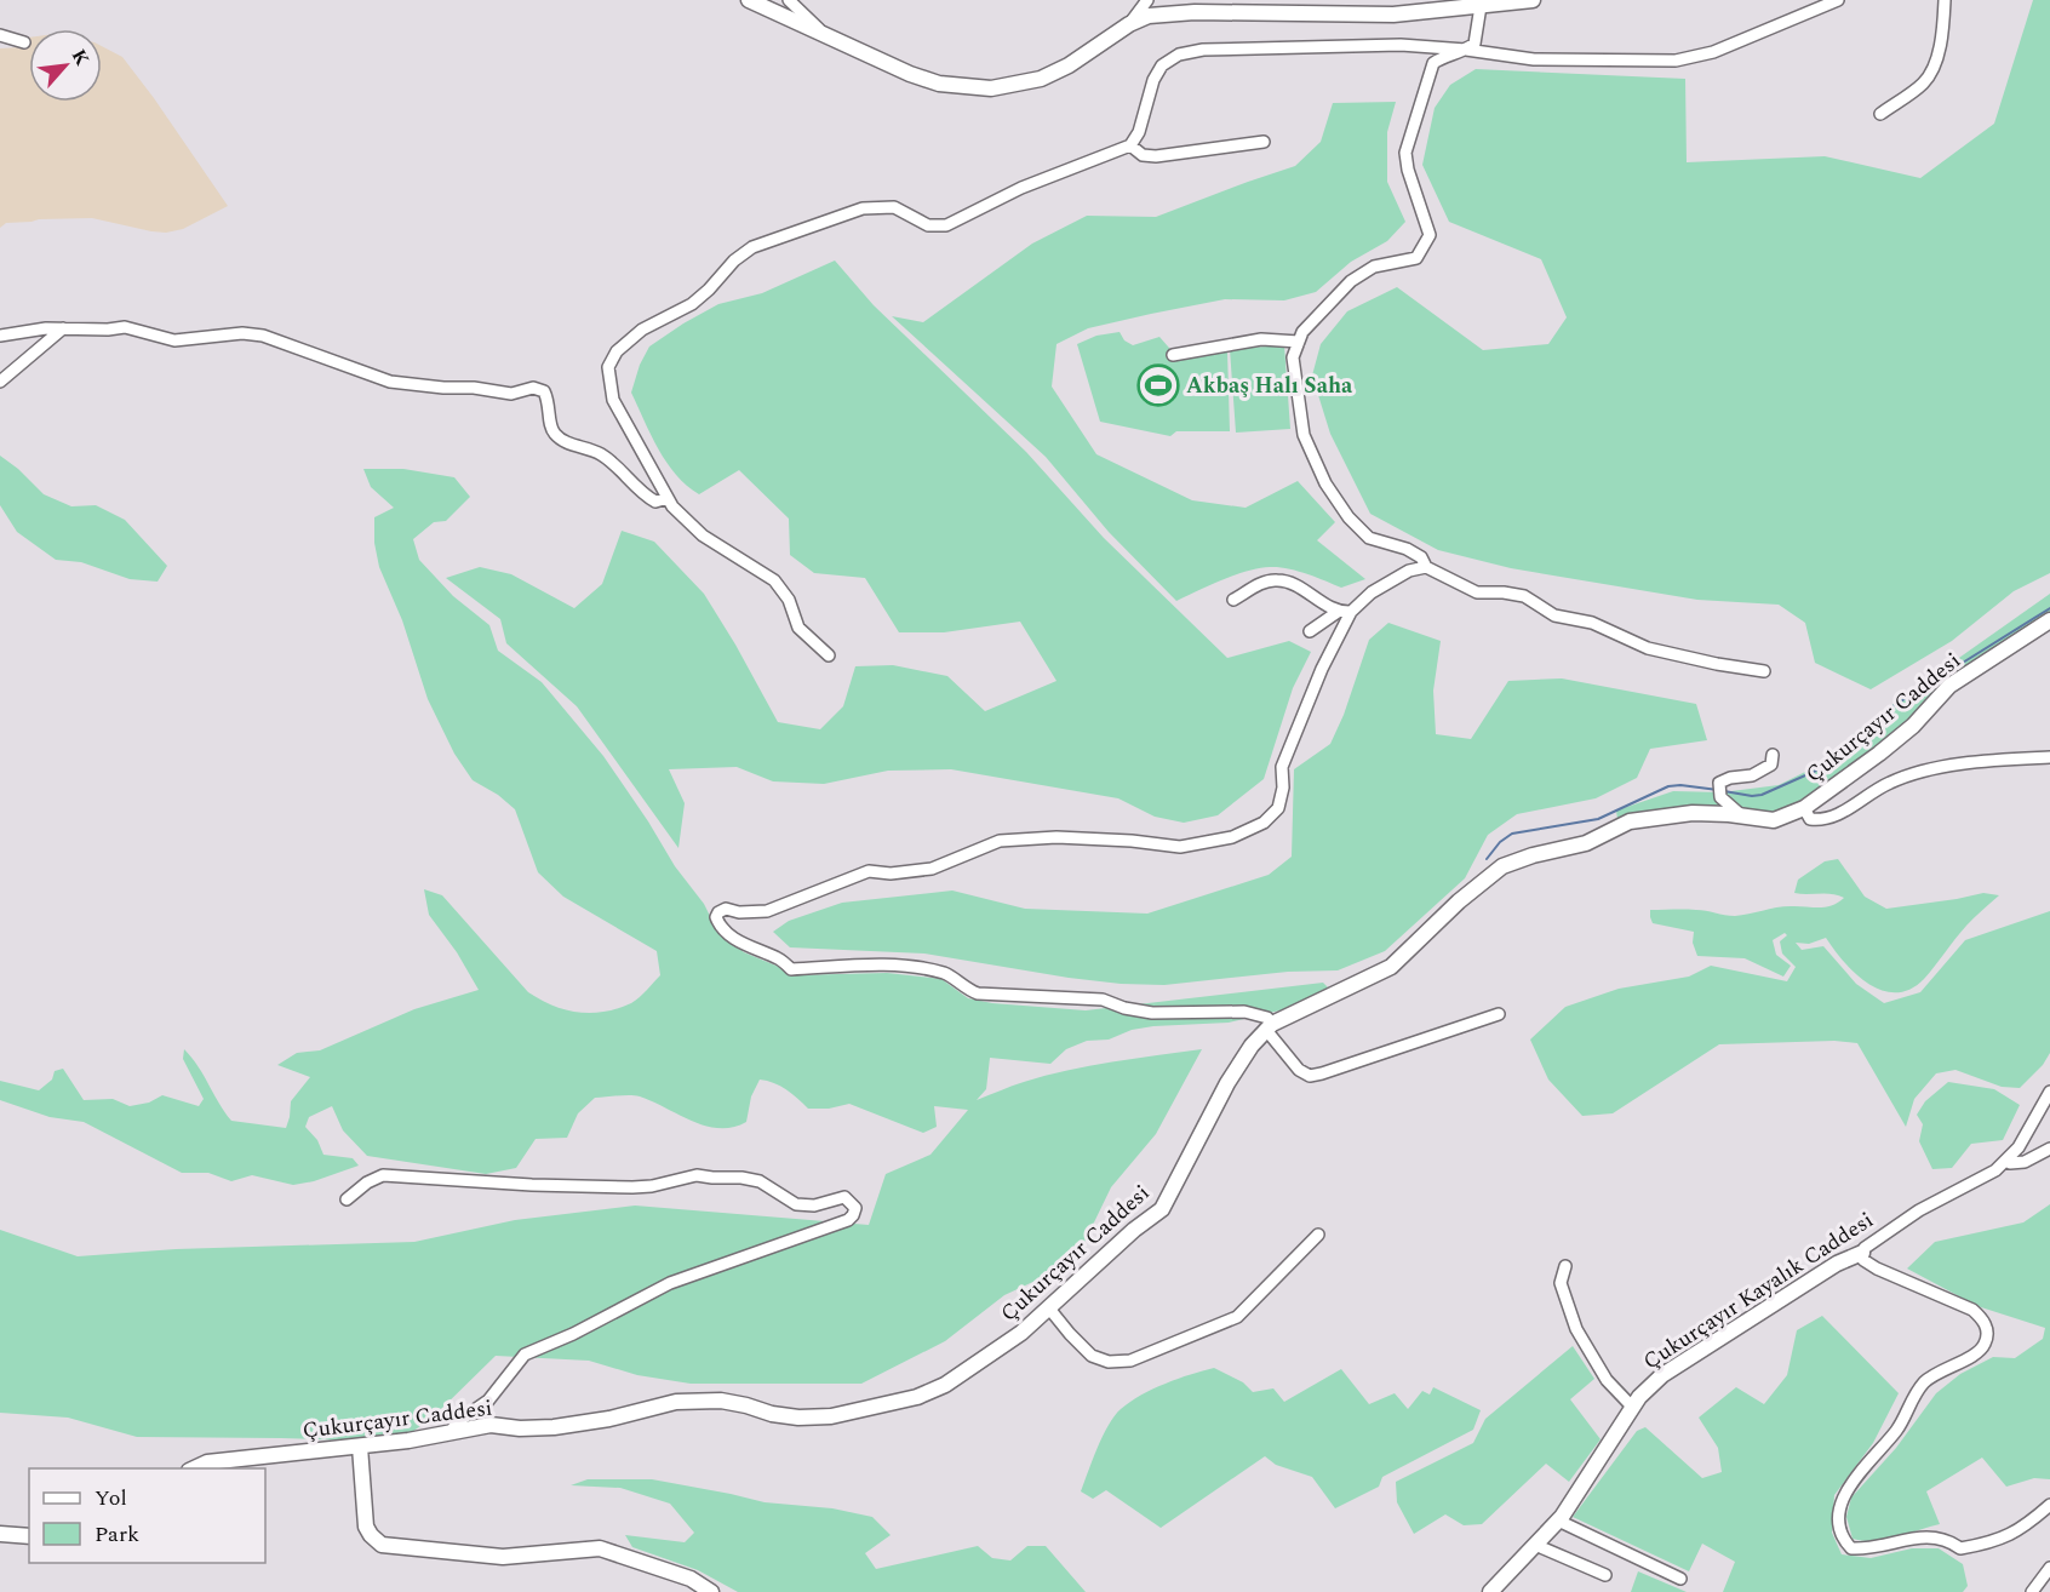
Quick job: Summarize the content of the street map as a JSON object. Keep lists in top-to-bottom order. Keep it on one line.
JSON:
{"streets":{"street":["Çukurçayır Caddesi","Çukurçayır Kayalık Caddesi"]},"places":{"sports":["Akbaş Halı Saha"]},"legend":["Yol","Park"],"north":"top right"}
